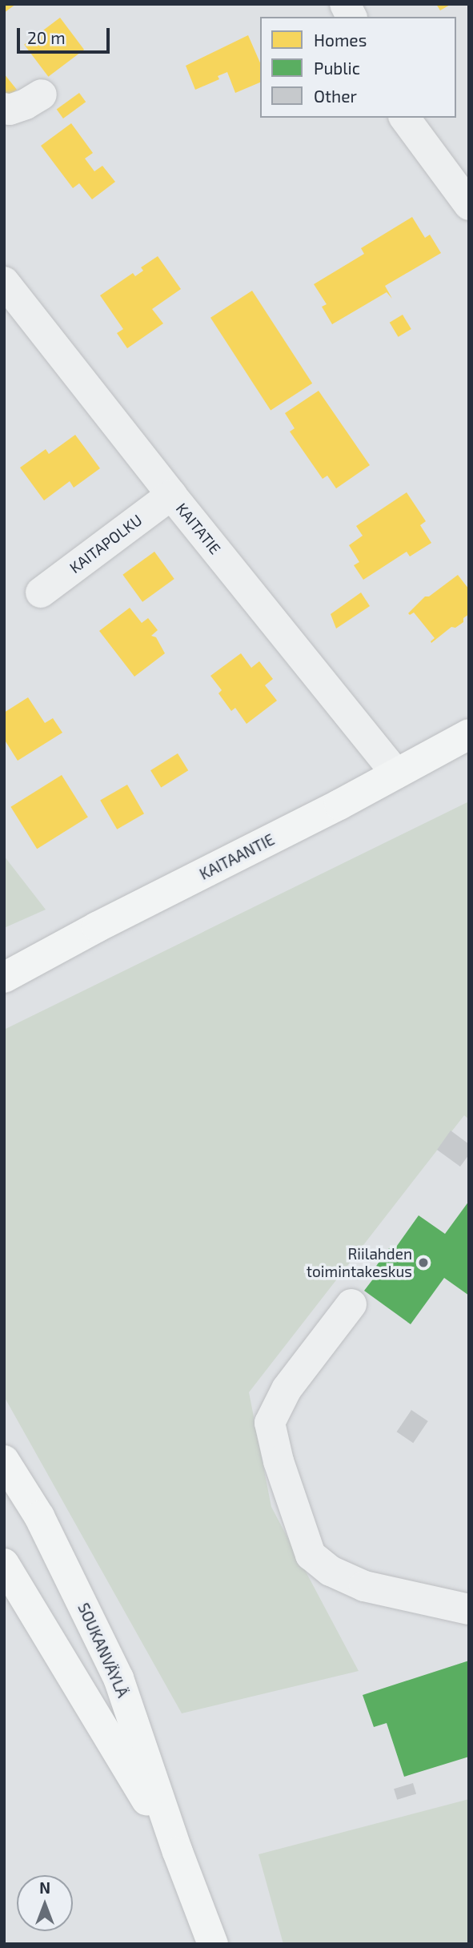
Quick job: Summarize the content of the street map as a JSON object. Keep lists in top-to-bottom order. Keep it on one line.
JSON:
{"streets":{"main road":["KAITAANTIE","SOUKANVÄYLÄ"],"street":["KAITATIE","KAITAPOLKU"]},"crossings":[["KAITATIE","KAITAPOLKU"],["KAITATIE","KAITAANTIE"]],"places":["Riilahden toimintakeskus"],"legend":["Homes","Public","Other"],"scale_bar":"20 m","north":"top"}
